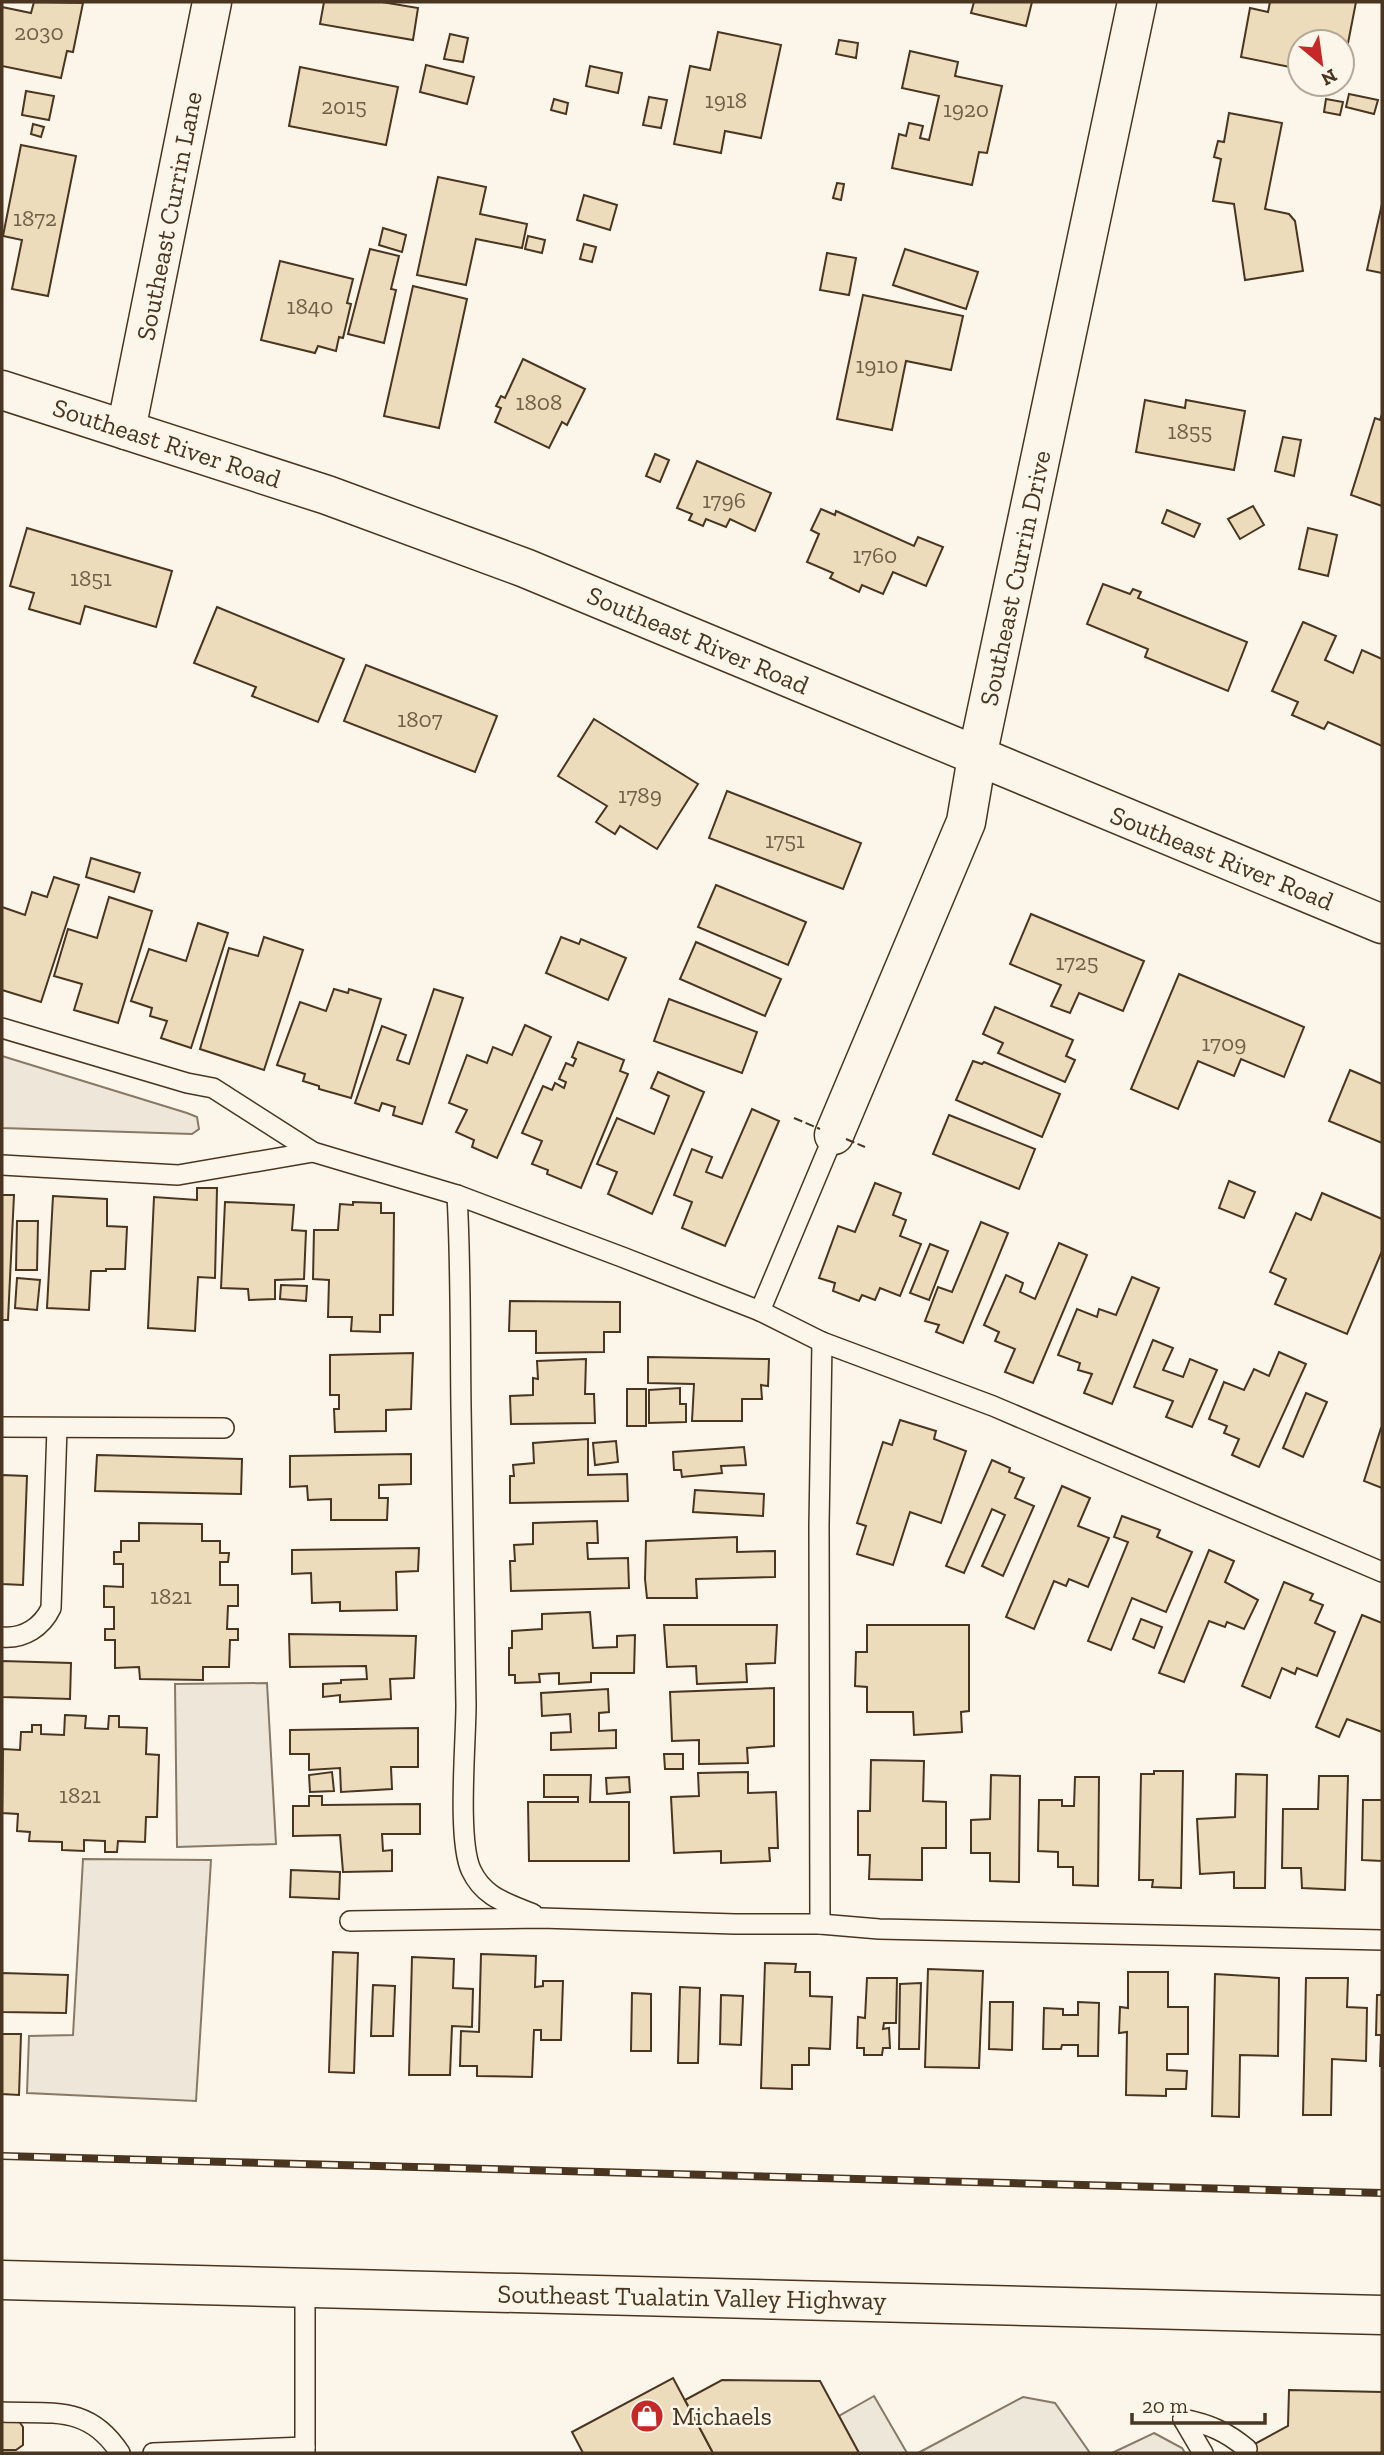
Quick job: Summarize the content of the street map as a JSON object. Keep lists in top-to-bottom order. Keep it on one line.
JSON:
{"streets":{"main road":["Southeast Currin Lane","Southeast River Road","Southeast Currin Drive","Southeast Tualatin Valley Highway"]},"crossings":[["Southeast Currin Lane","Southeast River Road"],["Southeast River Road","Southeast Currin Drive"]],"places":{"shop":["Michaels"]},"house_numbers":["2030","1918","2015","1920","1872","1840","1910","1808","1855","1796","1760","1851","1807","1789","1751","1725","1709","1821","1821"],"scale_bar":"20 m","north":"bottom right"}
